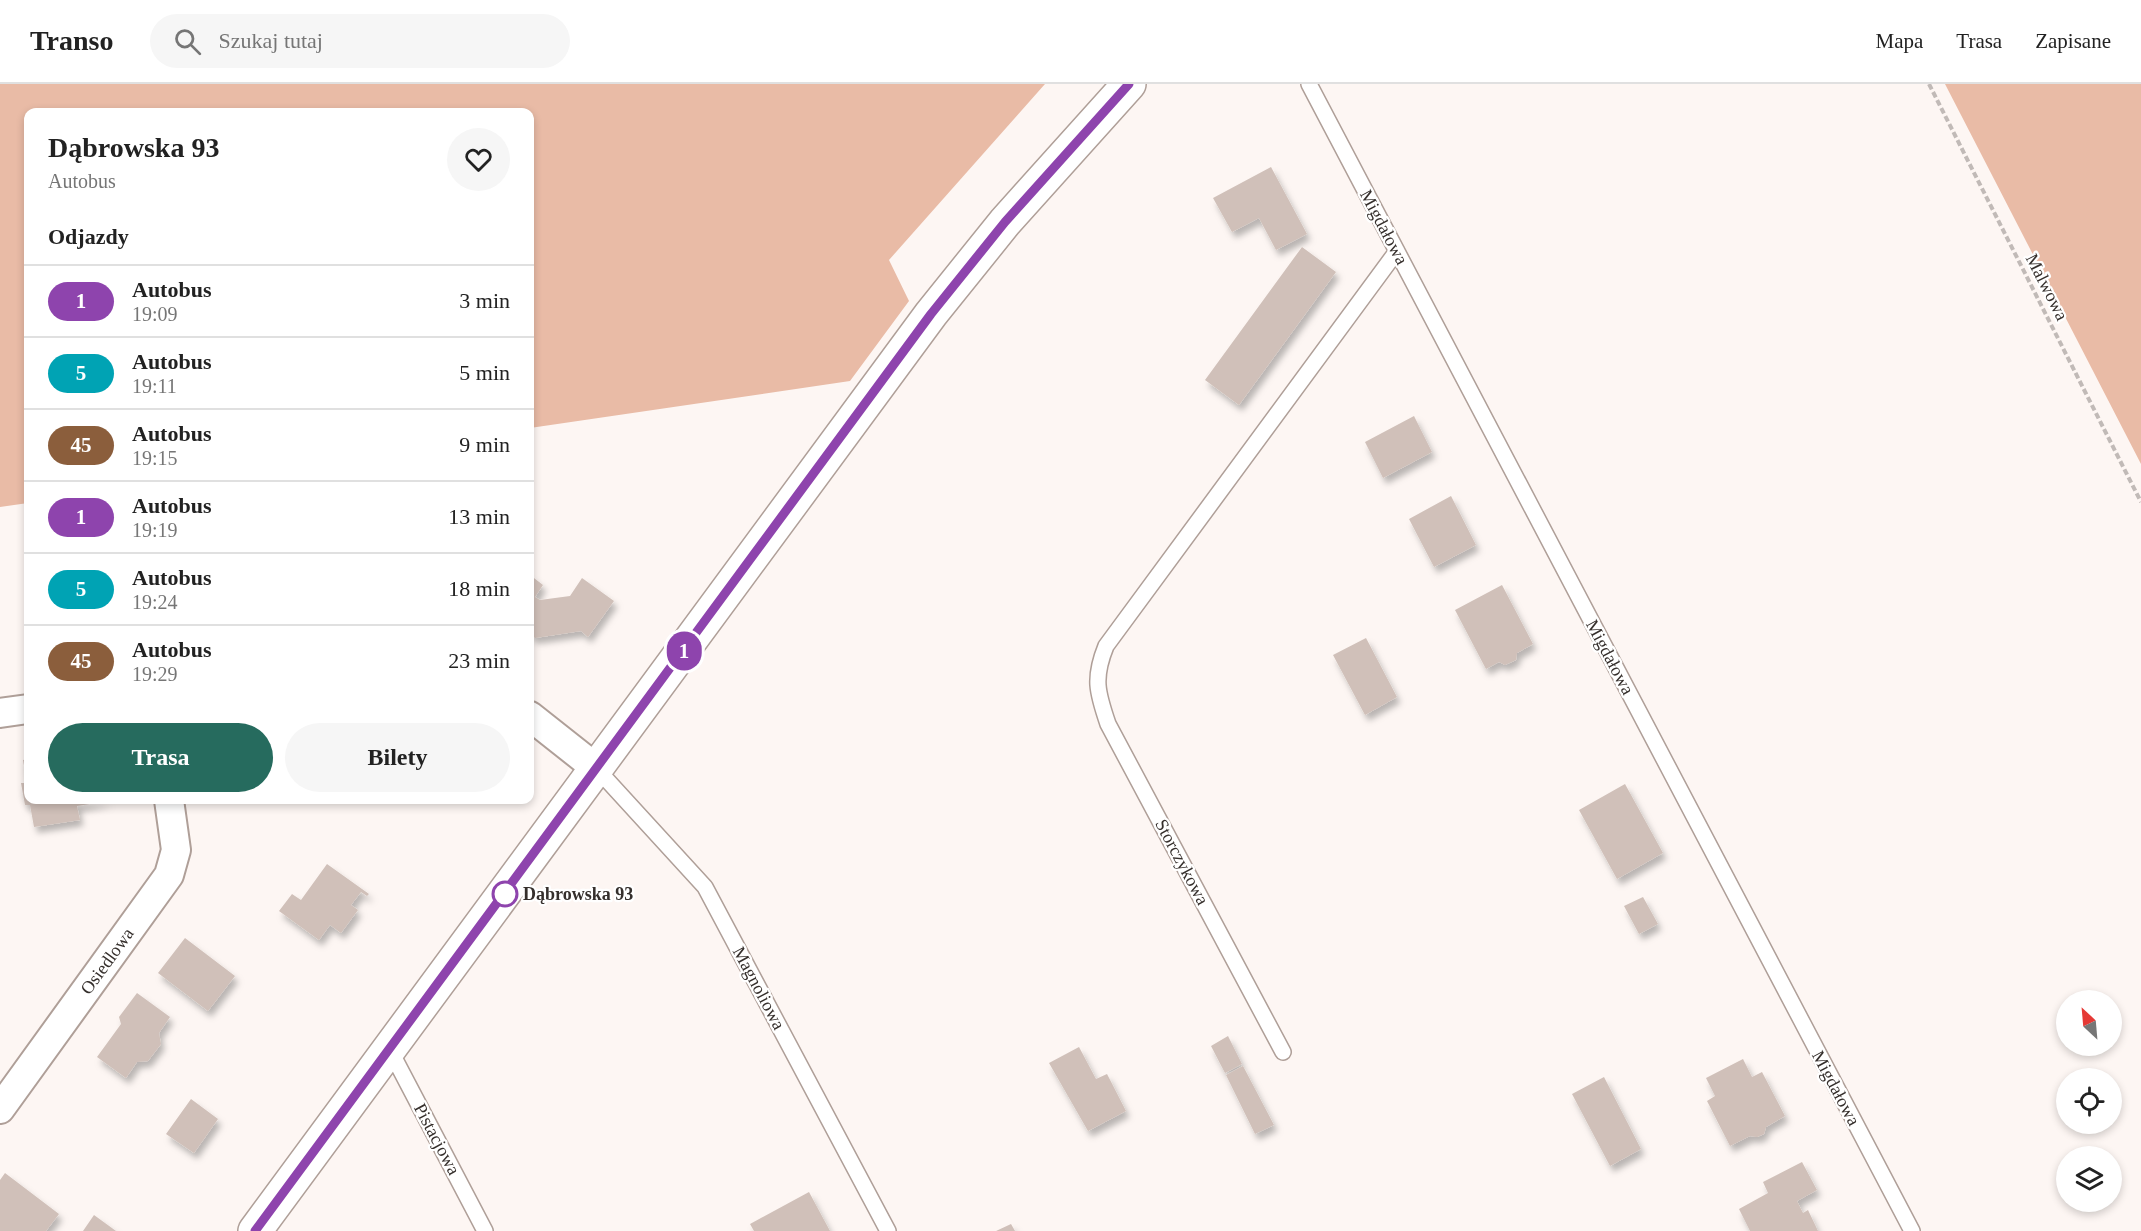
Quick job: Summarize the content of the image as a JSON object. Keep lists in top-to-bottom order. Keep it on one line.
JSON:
{"streets":{"street":["Osiedlowa"],"lane":["Migdałowa","Storczykowa","Magnoliowa","Pistacjowa"],"path":["Malwowa"]},"crossings":[["Migdałowa","Storczykowa"]],"places":["Dąbrowska 93"],"lines":["bus line 1"],"north":"top left","page":{"header":"Transo","search":"Szukaj tutaj","nav":["Mapa","Trasa","Zapisane"],"on_map":"1","heading":[["Dąbrowska 93","Autobus"],"Odjazdy"],"list":[{"mark":"1","name":"Autobus","note":"19:09","value":"3 min"},{"mark":"5","name":"Autobus","note":"19:11","value":"5 min"},{"mark":"45","name":"Autobus","note":"19:15","value":"9 min"},{"mark":"1","name":"Autobus","note":"19:19","value":"13 min"},{"mark":"5","name":"Autobus","note":"19:24","value":"18 min"},{"mark":"45","name":"Autobus","note":"19:29","value":"23 min"}],"buttons":["Trasa","Bilety"]}}
